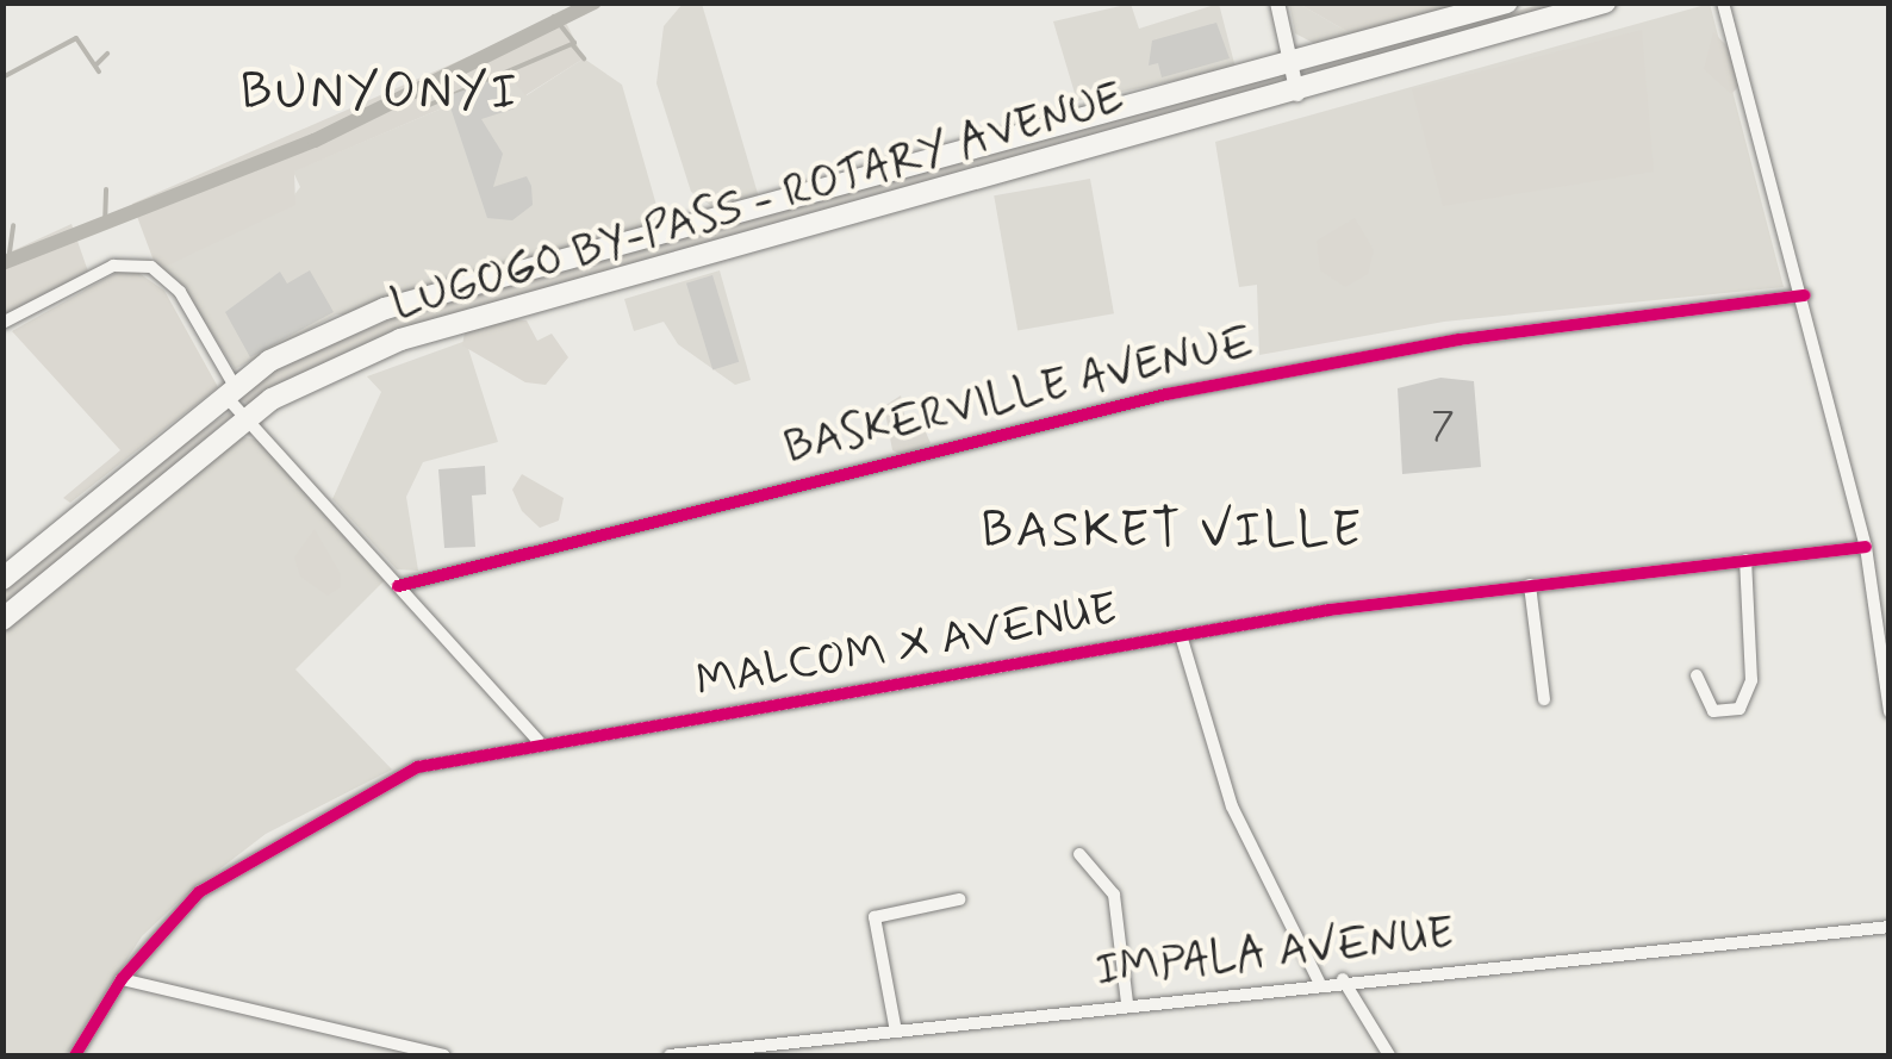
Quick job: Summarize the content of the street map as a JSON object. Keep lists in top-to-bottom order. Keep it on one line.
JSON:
{"streets":{"main road":["LUGOGO BY-PASS - ROTARY AVENUE"],"street":["BASKERVILLE AVENUE","MALCOM X AVENUE","IMPALA AVENUE"]},"districts":["BUNYONYI","BASKET VILLE"],"house_numbers":["7"]}
